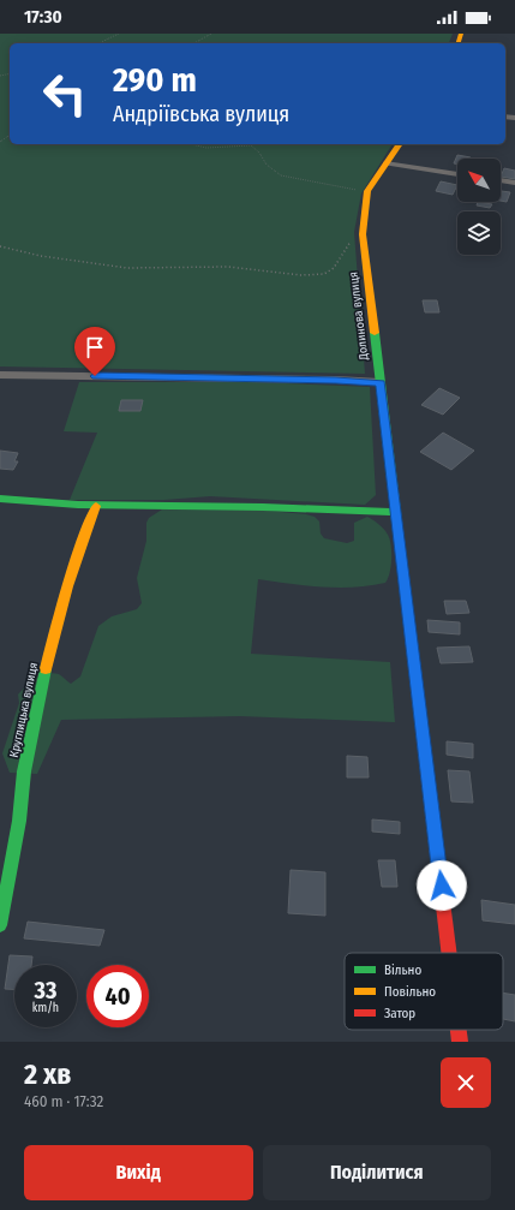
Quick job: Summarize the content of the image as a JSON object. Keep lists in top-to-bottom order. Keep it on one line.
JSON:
{"streets":{"street":["Долинова вулиця","Круглицька вулиця"]},"legend":["Вільно","Повільно","Затор"],"north":"top left","page":{"status":"17:30","turn":["290 m","Андріївська вулиця"],"speed":"33 km/h","limit":"40","heading":["2 хв","460 m · 17:32"],"buttons":["Вихід","Поділитися"]}}
